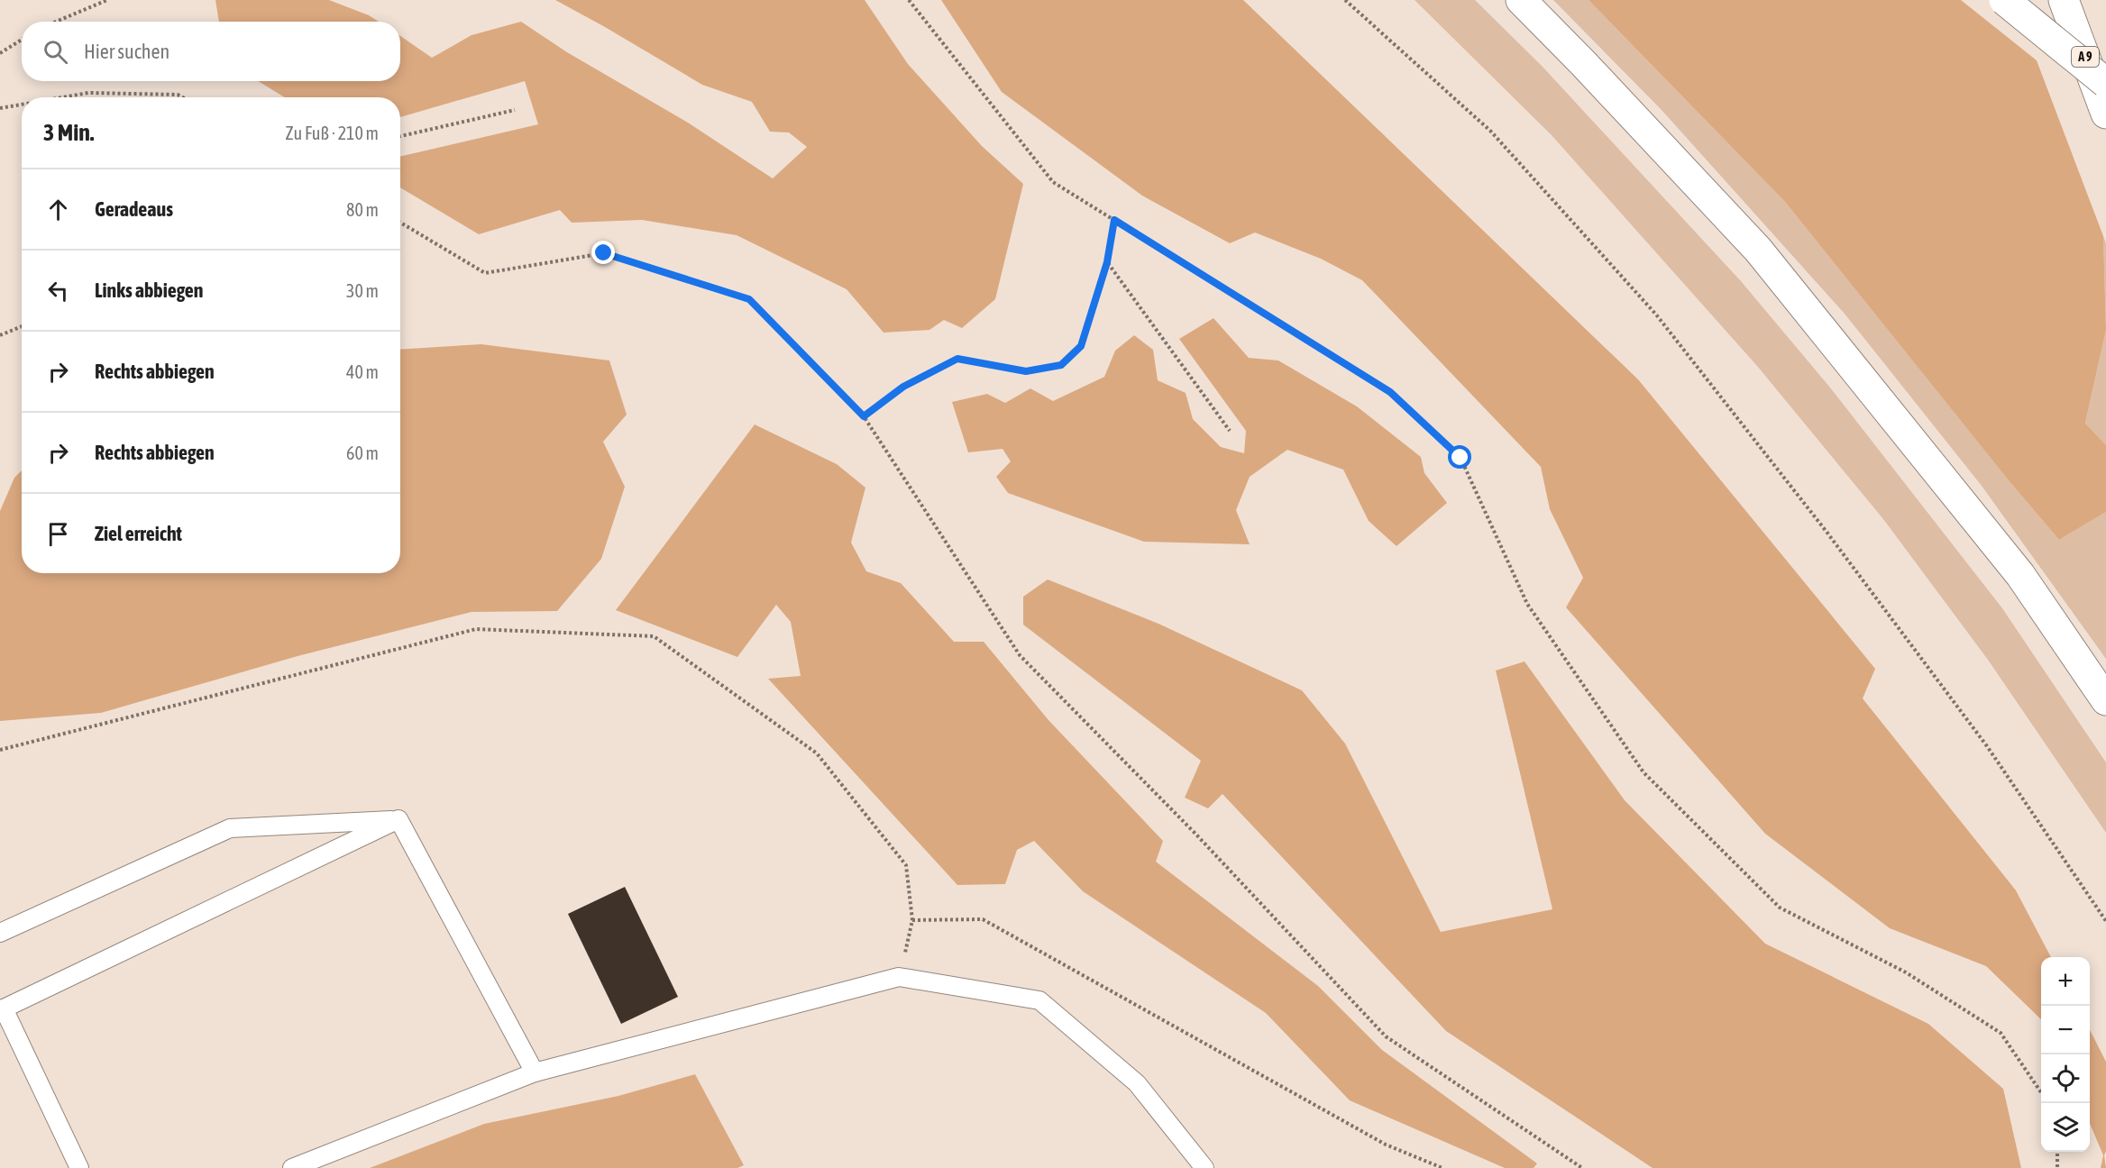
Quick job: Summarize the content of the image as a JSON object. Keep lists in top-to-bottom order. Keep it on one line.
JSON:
{"streets":{"highway":["A 9"]},"page":{"search":"Hier suchen","heading":["3 Min.","Zu Fuß · 210 m"],"list":[["Geradeaus","80 m"],["Links abbiegen","30 m"],["Rechts abbiegen","40 m"],["Rechts abbiegen","60 m"],"Ziel erreicht"],"map_buttons":["+","−"]}}
